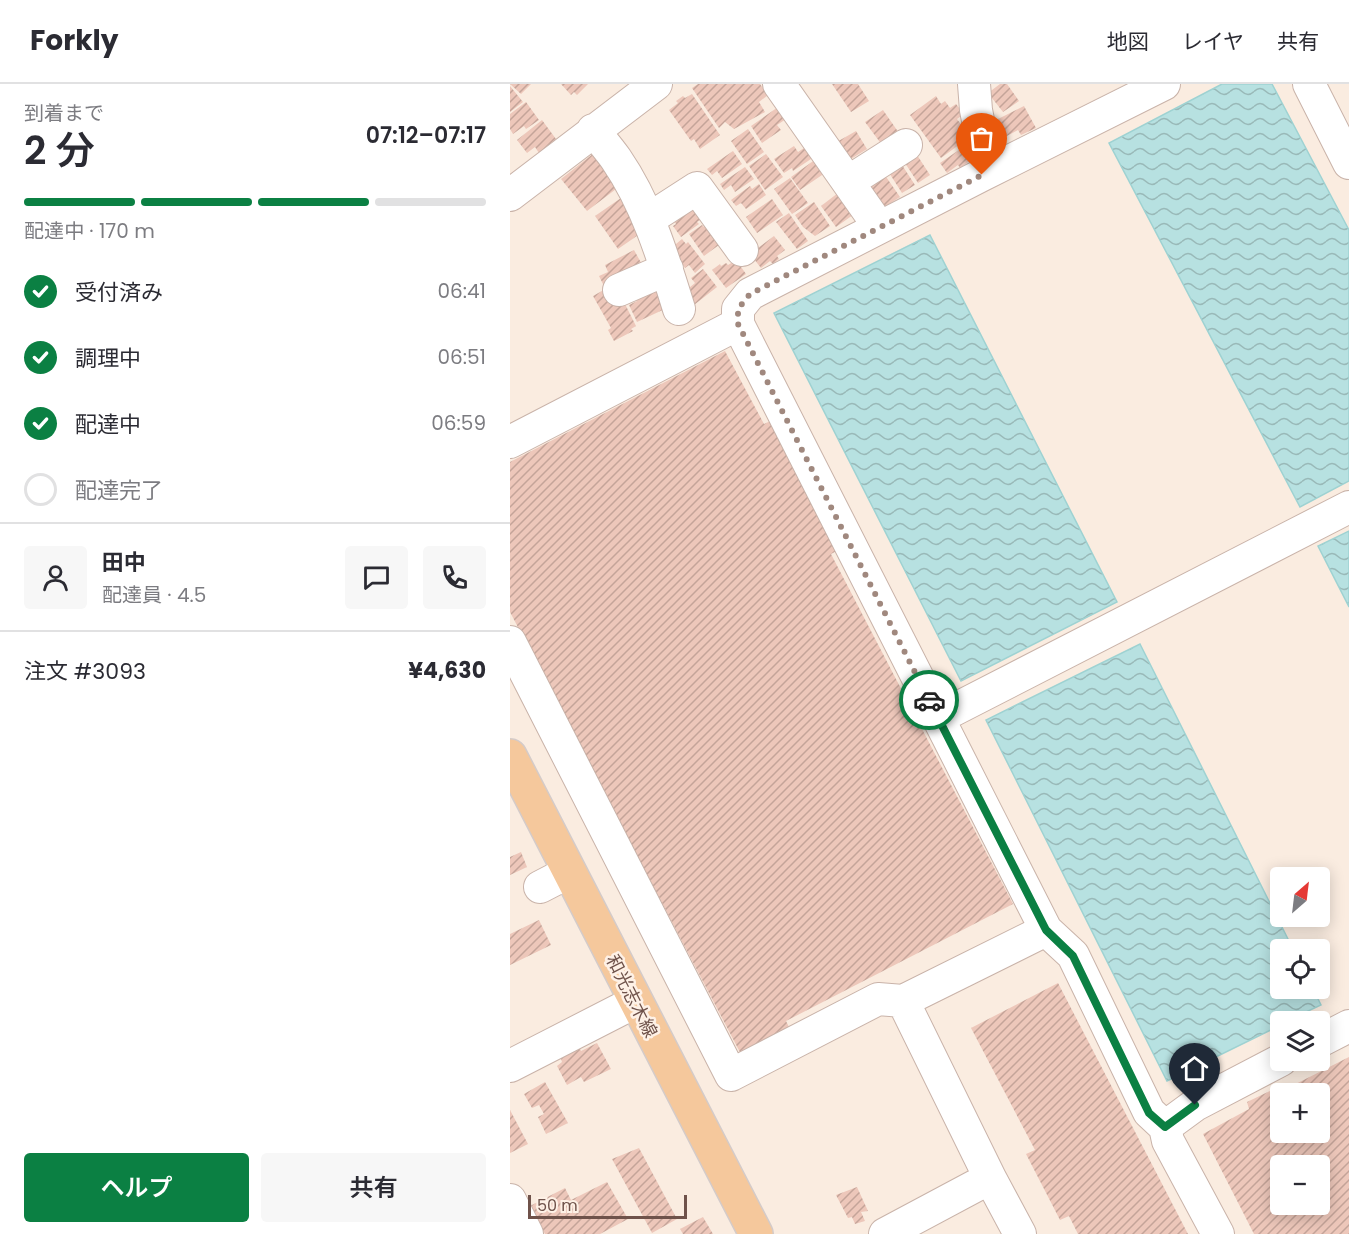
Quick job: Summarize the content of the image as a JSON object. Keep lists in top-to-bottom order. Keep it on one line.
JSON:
{"streets":{"main road":["和光志木線"]},"scale_bar":"50 m","north":"top right","page":{"header":"Forkly","nav":["地図","レイヤ","共有"],"heading":["2 分","到着まで","07:12–07:17"],"panel":["田中","配達員 · 4.5","注文 #3093","¥4,630"],"bar":"配達中 · 170 m","list":[["受付済み","06:41"],["調理中","06:51"],["配達中","06:59"],"配達完了"],"map_buttons":["+","−"],"buttons":["ヘルプ","共有"],"scale":"50 m"}}
